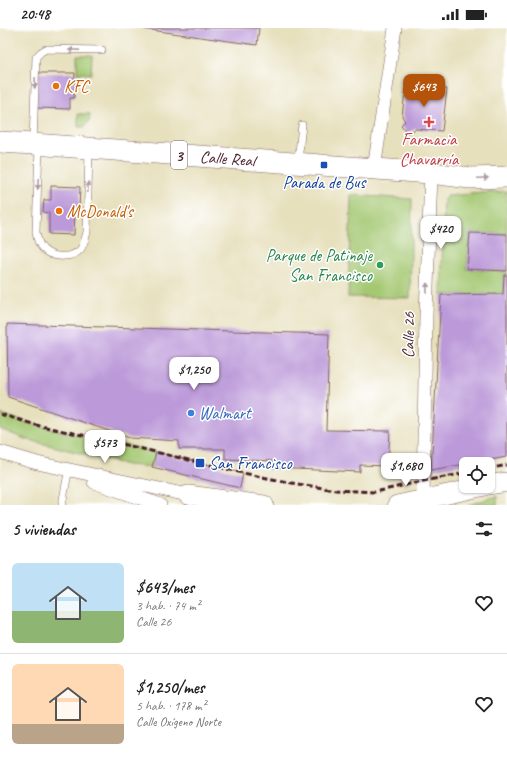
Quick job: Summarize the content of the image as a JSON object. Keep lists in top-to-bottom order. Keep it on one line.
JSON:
{"streets":{"main road":["3","Calle Real"],"street":["Calle 26"]},"crossings":[["Calle Real","Calle 26"]],"one_way":["Calle 26"],"places":{"other":["KFC","McDonald's","Parque de Patinaje San Francisco","Walmart"],"health":["Farmacia Chavarría"],"transit":["Parada de Bus","San Francisco"]},"page":{"status":"20:48","price":["$643","$420","$1,250","$573","$1,680"],"heading":"5 viviendas","list":[{"name":"$643/mes","note":"3 hab. · 74 m² · Calle 26"},{"name":"$1,250/mes","note":"5 hab. · 178 m² · Calle Oxígeno Norte"}]}}
